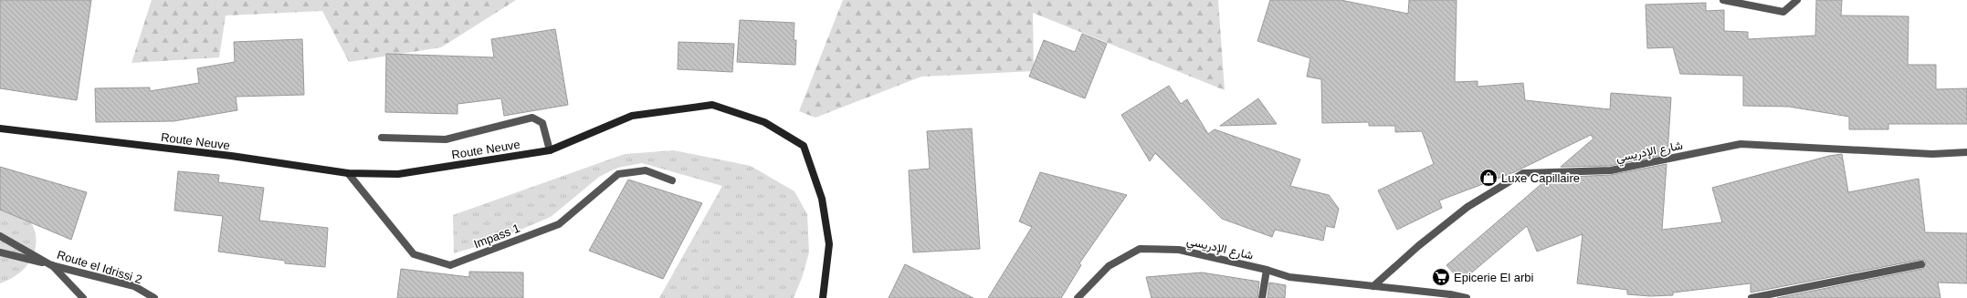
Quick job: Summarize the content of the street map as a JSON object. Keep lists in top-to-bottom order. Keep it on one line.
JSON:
{"streets":{"main road":["Route Neuve"],"street":["شارع الإدريسي","Impass 1","Route el Idrissi 2"]},"crossings":[["Route Neuve","Impass 1"]],"places":{"shop":["Luxe Capillaire"],"supermarket":["Epicerie El arbi"]}}
